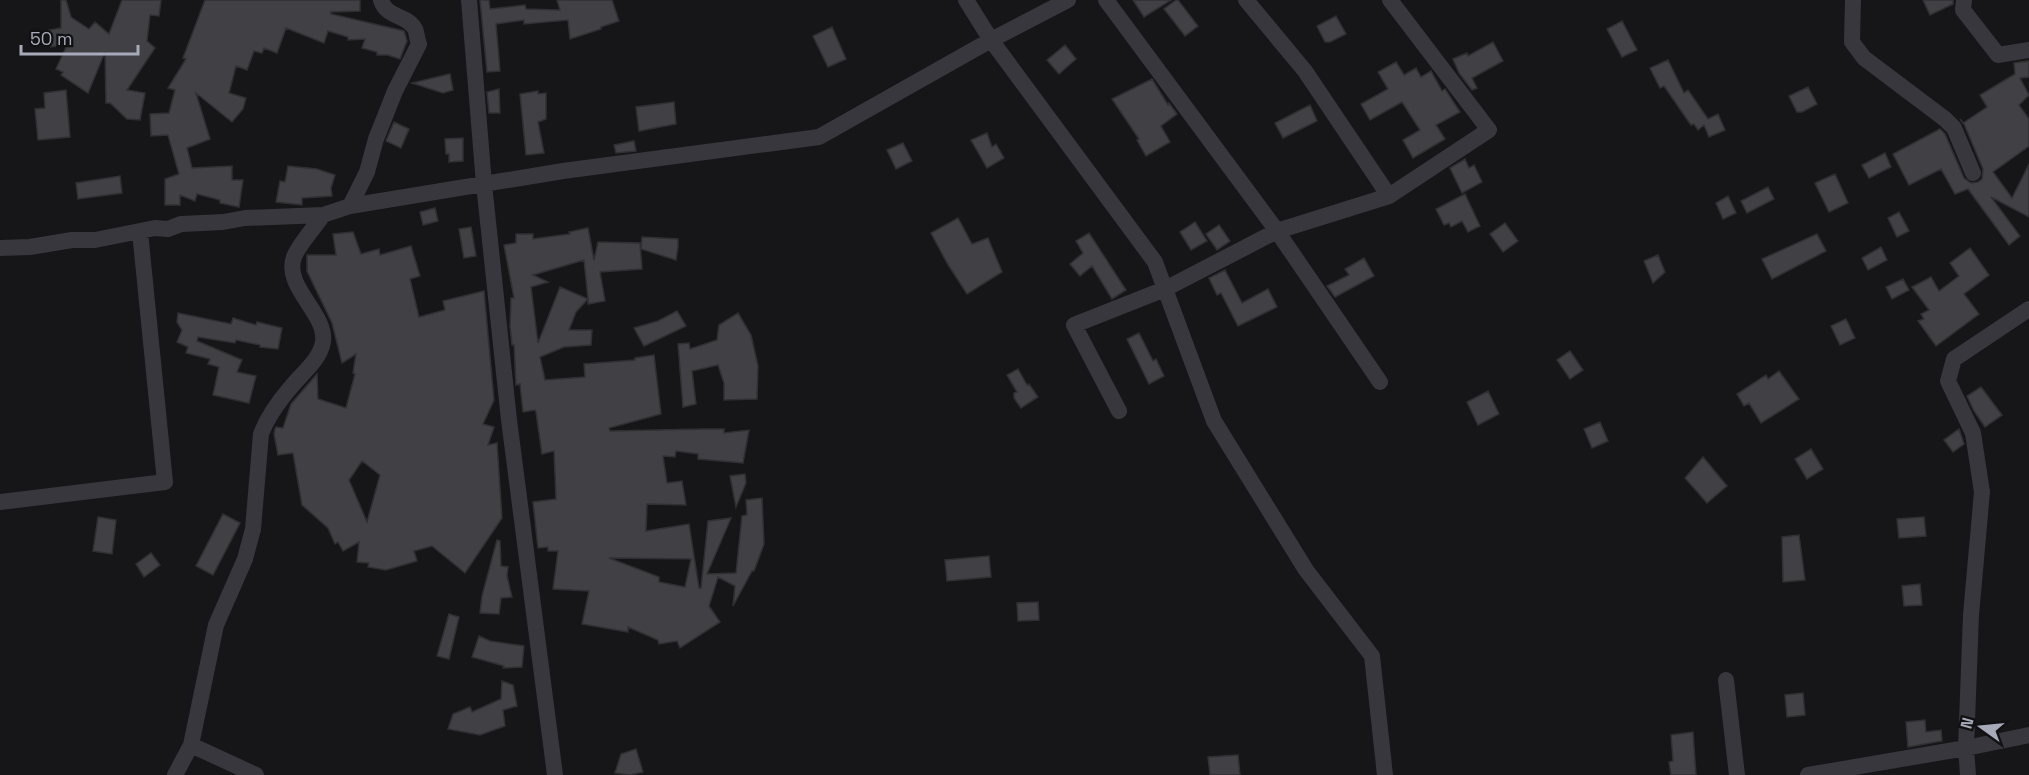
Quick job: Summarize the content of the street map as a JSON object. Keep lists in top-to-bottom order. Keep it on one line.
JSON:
{"scale_bar":"50 m","north":"left"}
